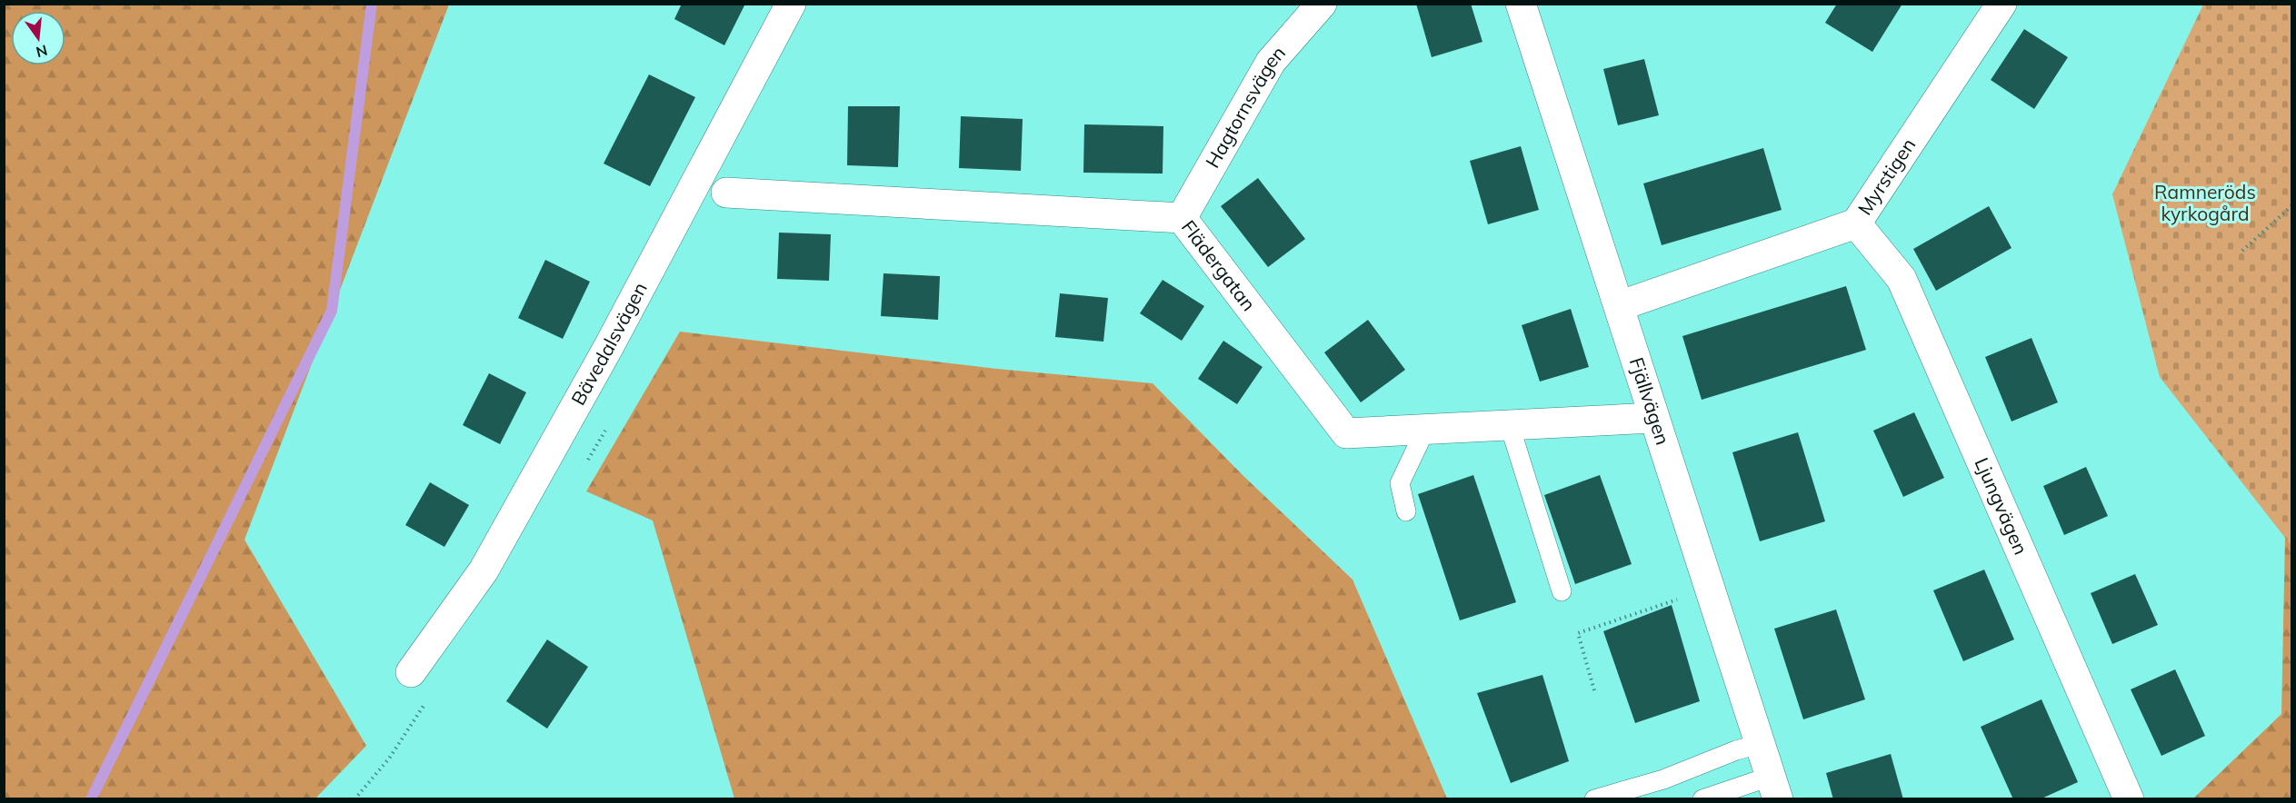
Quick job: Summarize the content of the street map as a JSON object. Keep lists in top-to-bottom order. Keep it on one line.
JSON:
{"streets":{"street":["Hagtornsvägen","Myrstigen","Flädergatan","Bävedalsvägen","Fjällvägen","Ljungvägen"]},"crossings":[["Hagtornsvägen","Flädergatan"],["Myrstigen","Fjällvägen"],["Myrstigen","Ljungvägen"],["Flädergatan","Fjällvägen"]],"parks":["Ramneröds kyrkogård"],"north":"bottom"}
